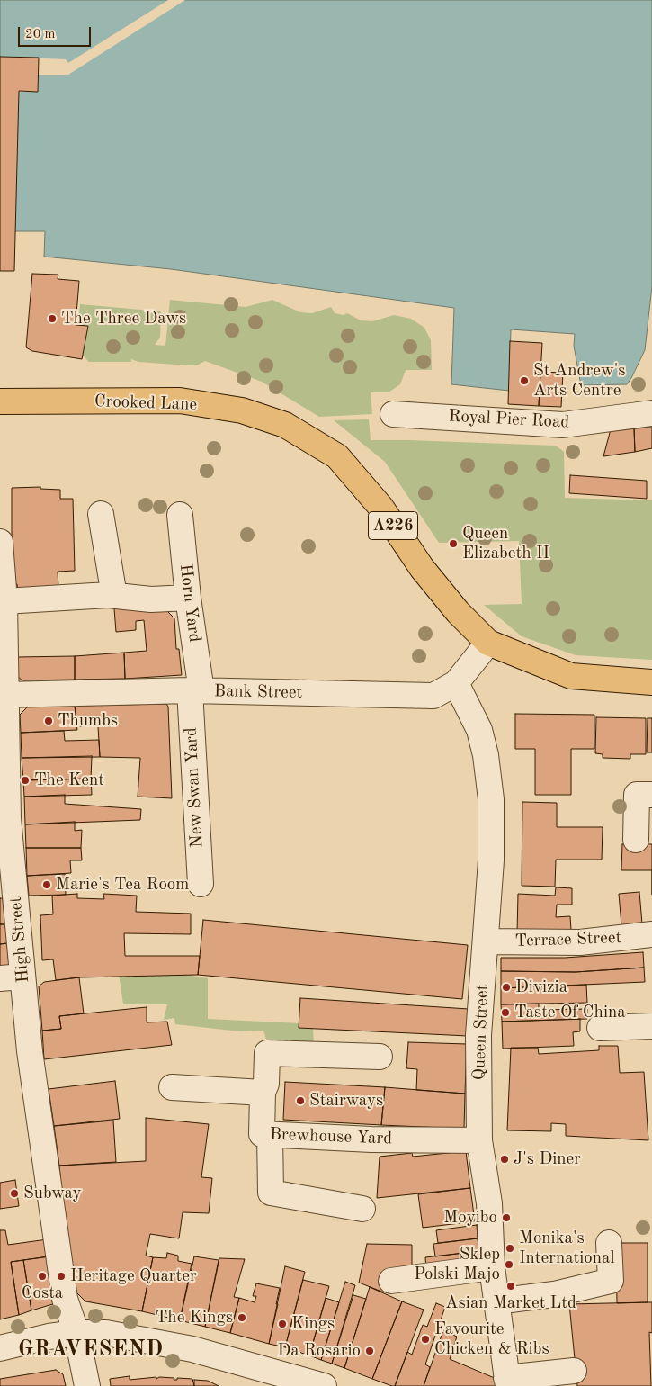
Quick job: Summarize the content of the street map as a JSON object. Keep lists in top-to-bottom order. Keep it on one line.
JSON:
{"streets":{"main road":["Crooked Lane","A226"],"street":["Royal Pier Road","Horn Yard","Bank Street","New Swan Yard","High Street","Terrace Street","Queen Street","Brewhouse Yard"]},"crossings":[["Crooked Lane","A226"],["Crooked Lane","Bank Street"],["A226","Bank Street"],["Horn Yard","Bank Street"],["Horn Yard","New Swan Yard"],["Bank Street","New Swan Yard"],["Bank Street","High Street"],["Bank Street","Queen Street"],["Terrace Street","Queen Street"],["Queen Street","Brewhouse Yard"]],"districts":["GRAVESEND"],"places":["The Three Daws","St Andrew's Arts Centre","Queen Elizabeth II","Thumbs","The Kent","Marie's Tea Room","Divizia","Taste Of China","Stairways","J's Diner","Subway","Moyibo","Monika's International","Sklep Polski Majo","Costa","Heritage Quarter","Asian Market Ltd","The Kings","Kings","Favourite Chicken & Ribs","Da Rosario"],"scale_bar":"20 m"}
